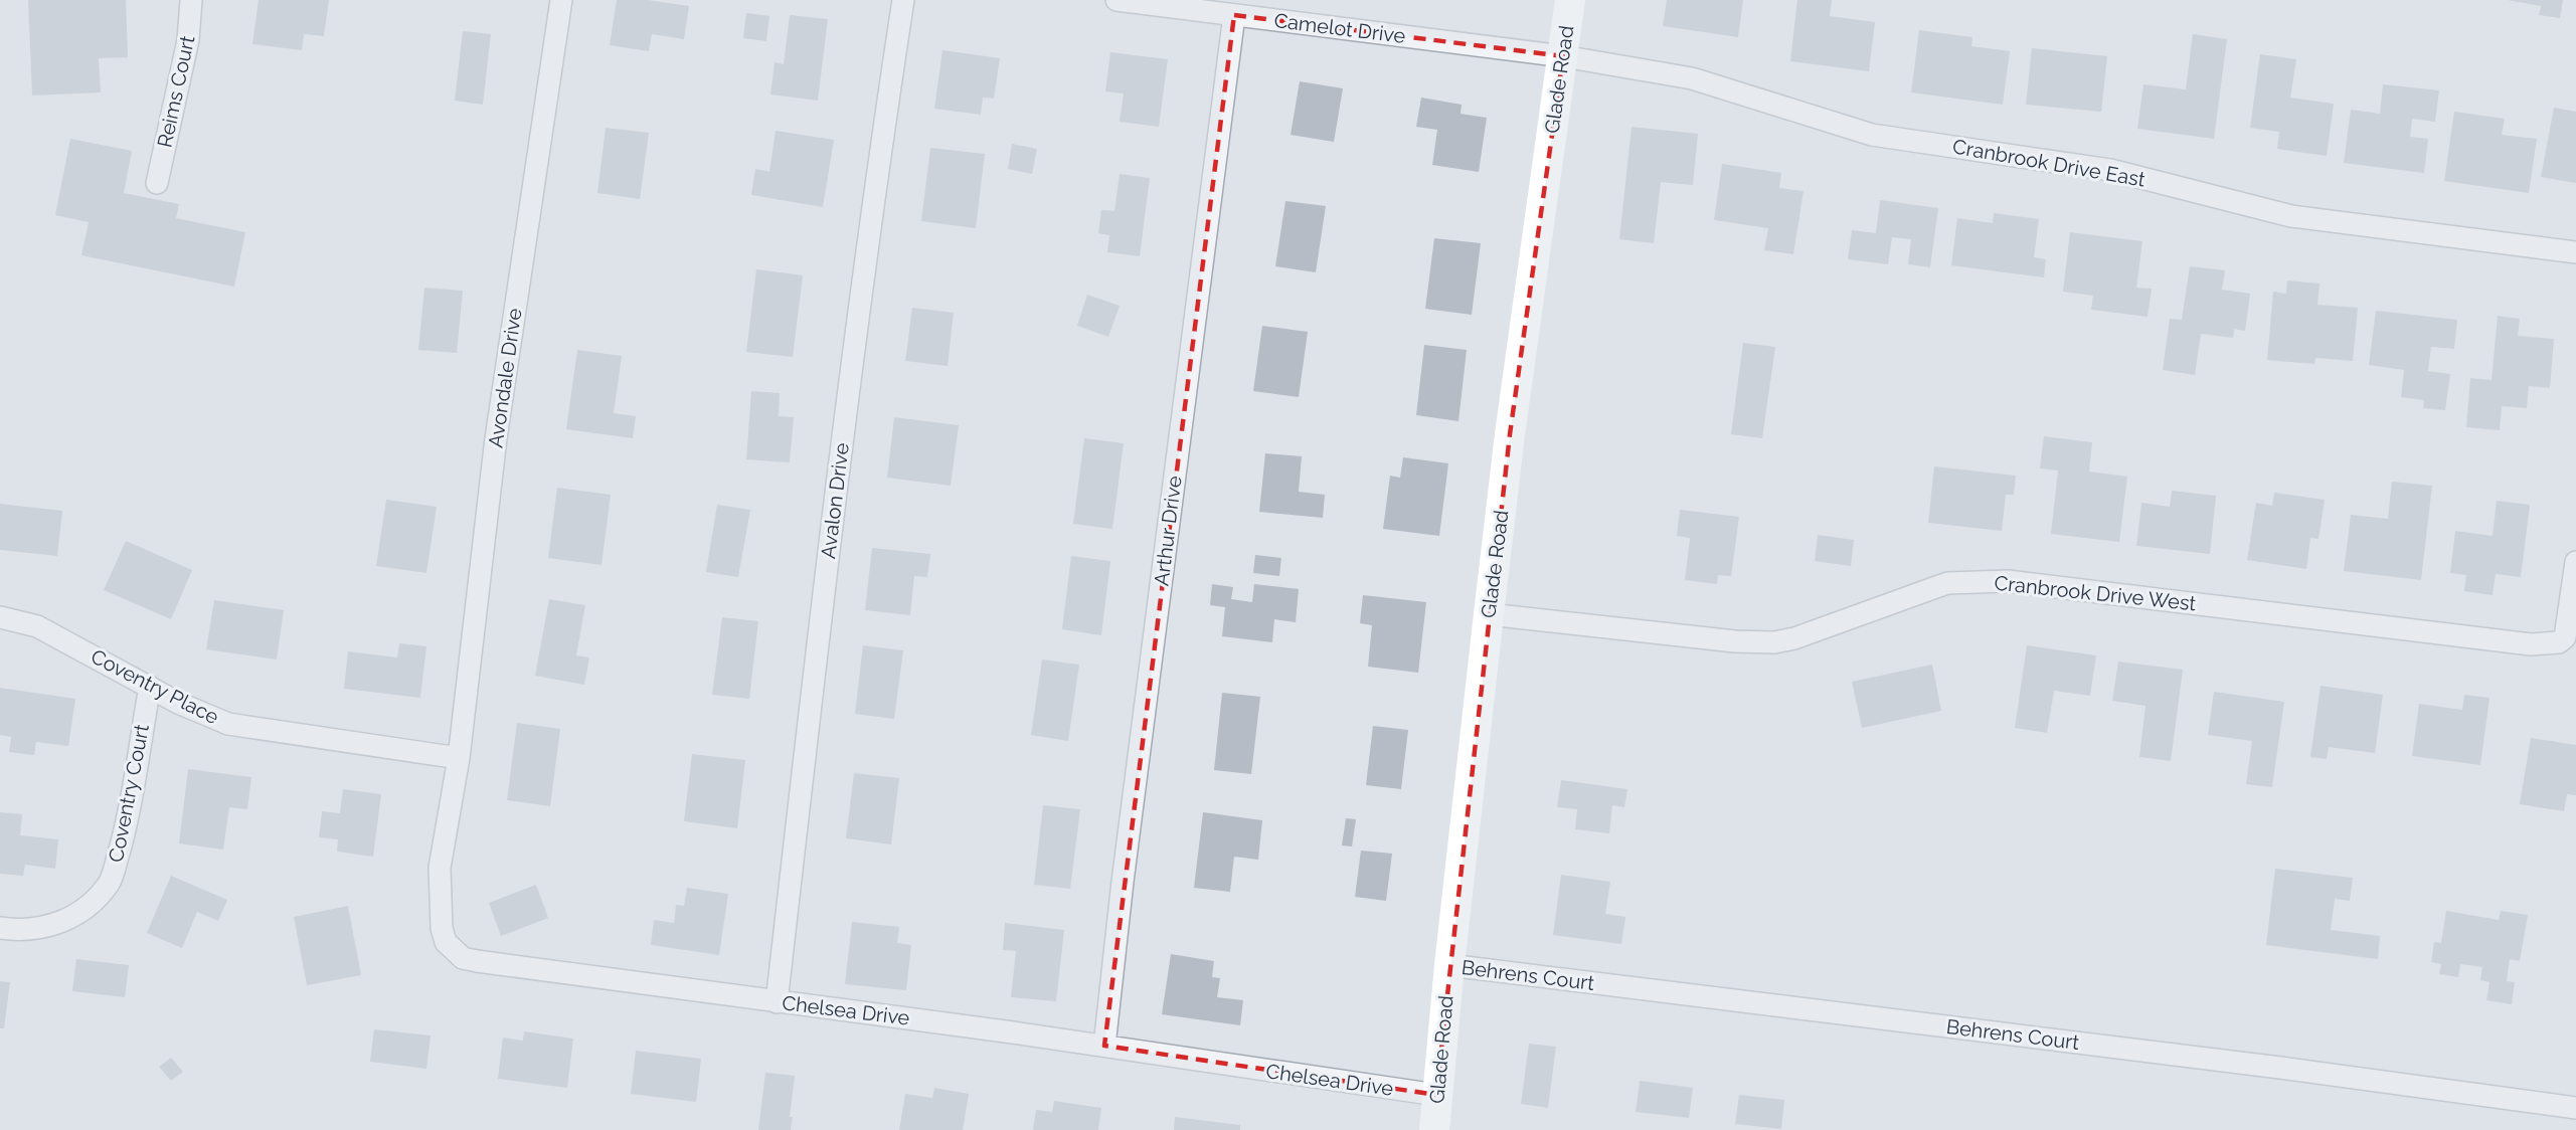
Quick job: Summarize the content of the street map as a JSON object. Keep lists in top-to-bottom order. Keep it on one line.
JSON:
{"streets":{"main road":["Glade Road"],"street":["Camelot Drive","Reims Court","Cranbrook Drive East","Avondale Drive","Avalon Drive","Arthur Drive","Cranbrook Drive West","Coventry Place","Coventry Court","Behrens Court","Chelsea Drive"]},"crossings":[["Camelot Drive","Glade Road"],["Camelot Drive","Cranbrook Drive East"],["Camelot Drive","Arthur Drive"],["Glade Road","Cranbrook Drive East"],["Glade Road","Cranbrook Drive West"],["Glade Road","Behrens Court"],["Glade Road","Chelsea Drive"],["Avondale Drive","Coventry Place"],["Avondale Drive","Chelsea Drive"],["Avalon Drive","Chelsea Drive"],["Arthur Drive","Chelsea Drive"],["Coventry Place","Coventry Court"],["Coventry Place","Chelsea Drive"]]}
